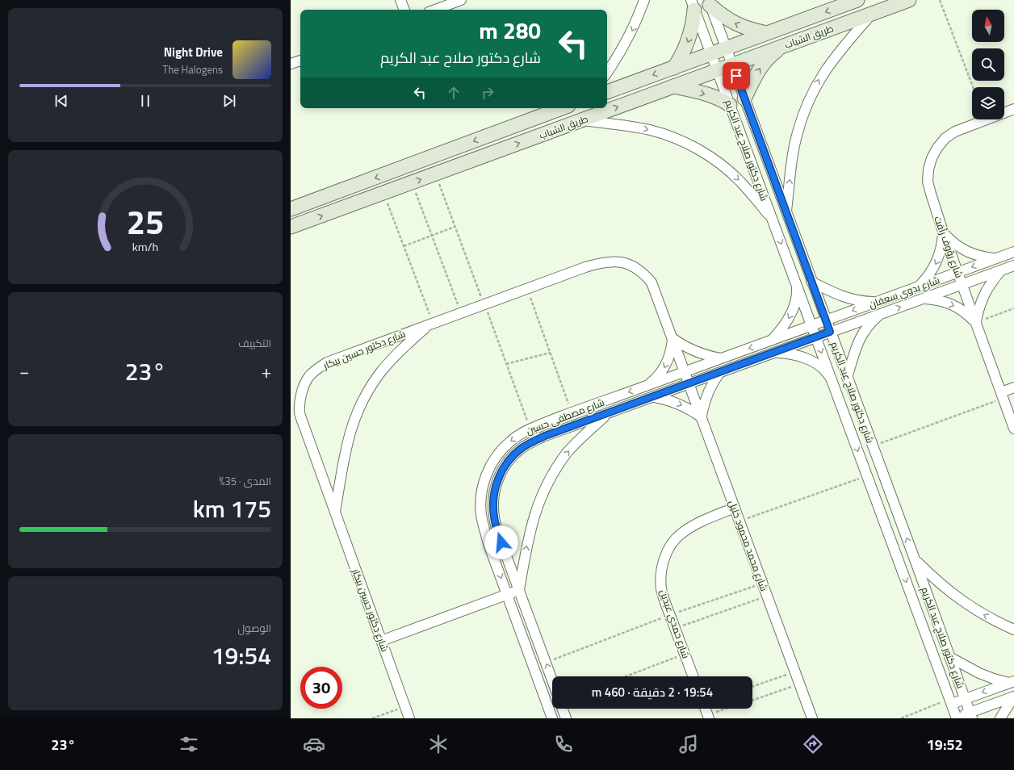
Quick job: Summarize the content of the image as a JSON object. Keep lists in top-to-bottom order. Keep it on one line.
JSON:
{"streets":{"main road":["طريق الشباب"],"street":["شارع دكتور صلاح عبد الكريم","شارع رؤوف رأفت","شارع بدوي سعفان","شارع دكتور حسين بيكار","شارع مصطفى حسين","شارع محمد محمود خليل","شارع حمدي عبدين"]},"crossings":[["طريق الشباب","شارع دكتور صلاح عبد الكريم"],["شارع دكتور صلاح عبد الكريم","شارع بدوي سعفان"],["شارع دكتور صلاح عبد الكريم","شارع مصطفى حسين"],["شارع رؤوف رأفت","شارع بدوي سعفان"],["شارع بدوي سعفان","شارع مصطفى حسين"],["شارع دكتور حسين بيكار","شارع مصطفى حسين"],["شارع دكتور حسين بيكار","شارع محمد محمود خليل"],["شارع مصطفى حسين","شارع محمد محمود خليل"],["شارع محمد محمود خليل","شارع حمدي عبدين"]],"north":"top","page":{"turn":["280 m","شارع دكتور صلاح عبد الكريم"],"song":["Night Drive","The Halogens"],"tile":["التكييف",["المدى · 35%","175 km"],["الوصول","19:54"]],"heat":["−","23°","+"],"limit":"30","trip":"19:54 · 2 دقيقة · 460 m","tabs":["19:52","23°"],"gauge":["25","km/h"]}}
